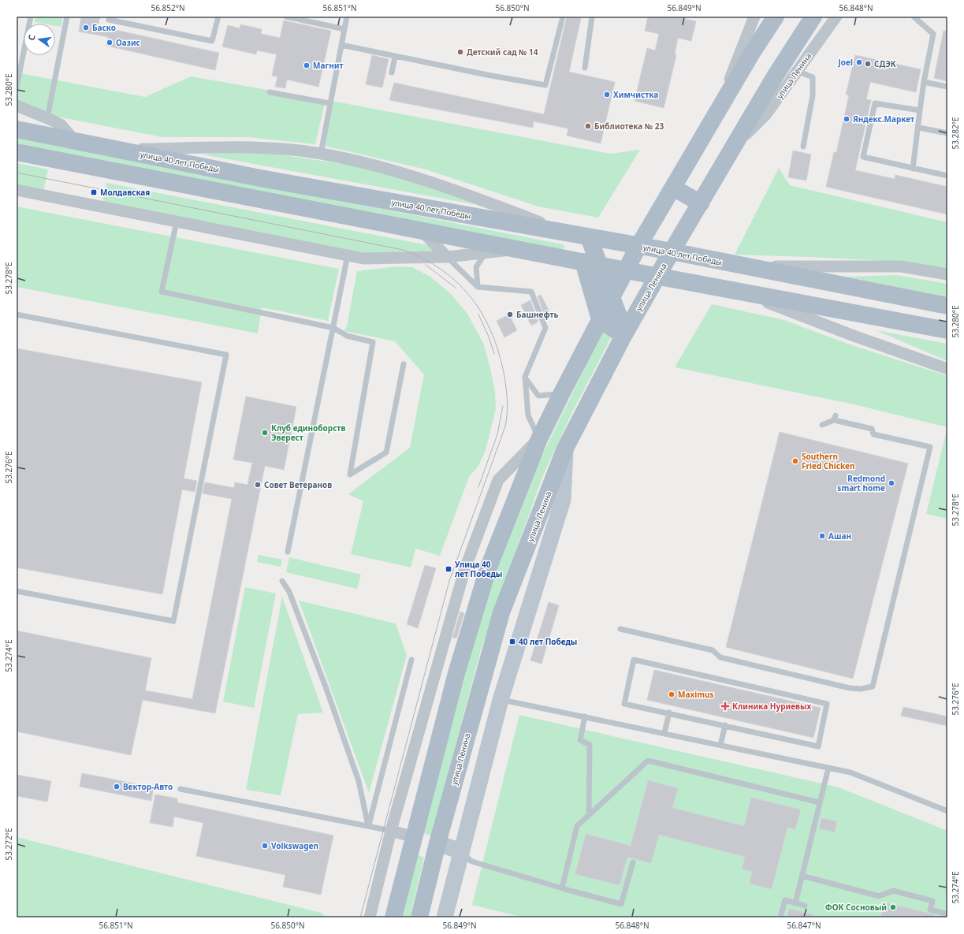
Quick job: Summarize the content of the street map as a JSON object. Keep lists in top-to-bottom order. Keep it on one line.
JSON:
{"streets":{"main road":["улица Ленина","улица 40 лет Победы"]},"crossings":[["улица Ленина","улица 40 лет Победы"]],"places":{"other":["Баско","Оазис","Детский сад № 14","Joel","СДЭК","Магнит","Химчистка","Яндекс.Маркет","Библиотека № 23","Башнефть","Клуб единоборств Эверест","Southern Fried Chicken","Redmond smart home","Совет Ветеранов","Ашан","Maximus","Вектор-Авто","Volkswagen","ФОК Сосновый"],"transit":["Молдавская","Улица 40 лет Победы","40 лет Победы"],"health":["Клиника Нуриевых"]},"north":"left","coordinates":["56.852°N","56.851°N","56.850°N","56.849°N","56.848°N","53.280°E","53.282°E","53.278°E","53.276°E","53.274°E","53.272°E","56.847°N"]}
